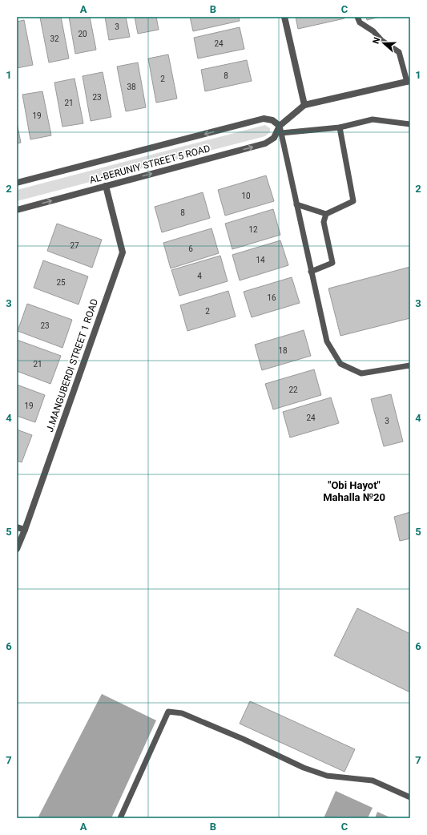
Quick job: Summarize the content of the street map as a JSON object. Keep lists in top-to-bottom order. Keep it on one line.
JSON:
{"streets":{"street":["AL-BERUNIY STREET 5 ROAD","J.MANGUBERDI STREET 1 ROAD"]},"crossings":[["AL-BERUNIY STREET 5 ROAD","J.MANGUBERDI STREET 1 ROAD"]],"districts":["\"Obi Hayot\" Mahalla №20"],"house_numbers":["3","20","32","24","8","2","38","23","21","19","10","8","12","27","6","14","4","25","16","2","23","18","21","22","19","24","3"],"north":"left","grid":{"columns":["A","B","C"],"rows":["1","2","3","4","5","6","7"]}}
